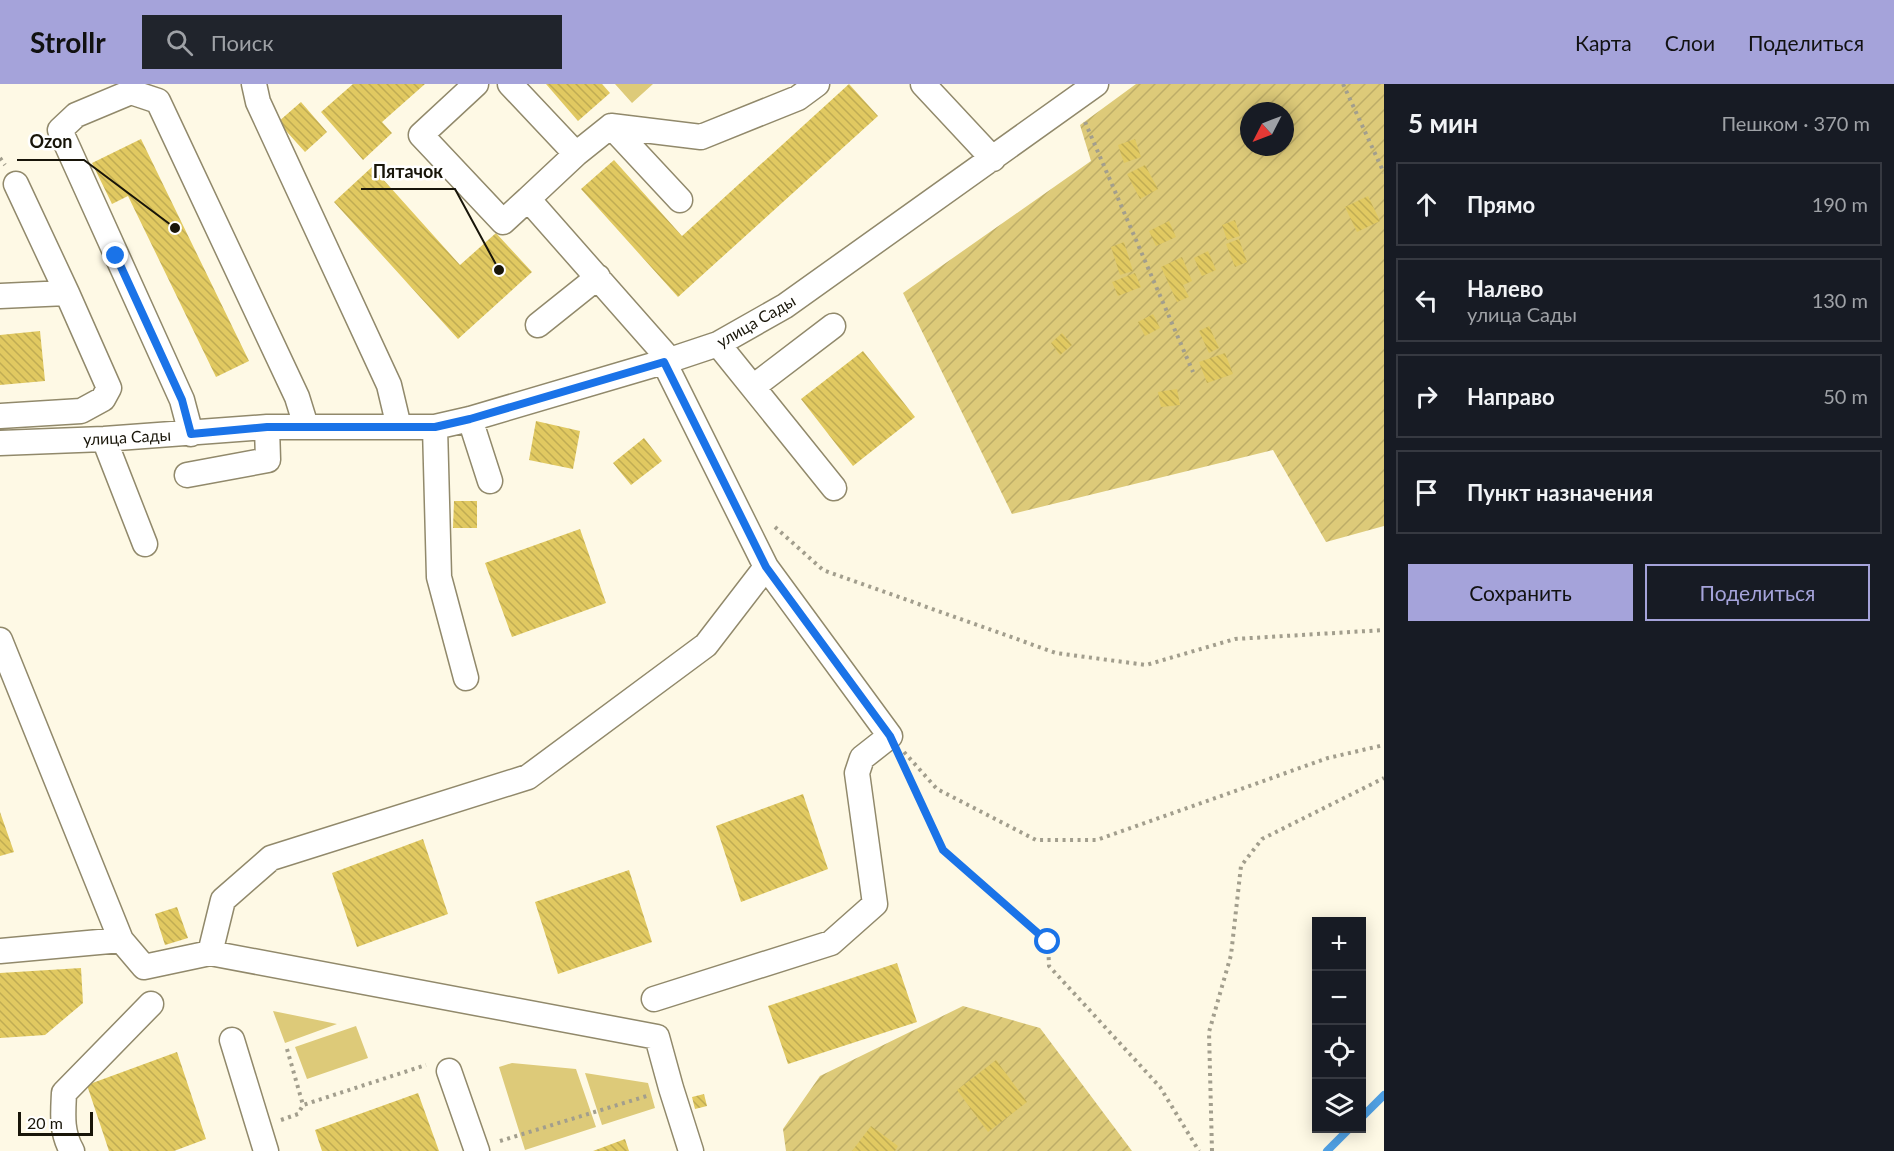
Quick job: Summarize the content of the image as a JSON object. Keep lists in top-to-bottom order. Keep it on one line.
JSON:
{"streets":{"street":["улица Сады"]},"places":["Ozon","Пятачок"],"scale_bar":"20 m","north":"bottom left","page":{"header":"Strollr","search":"Поиск","nav":["Карта","Слои","Поделиться"],"heading":["5 мин","Пешком · 370 m"],"list":[["Прямо","190 m"],["Налево","улица Сады","130 m"],["Направо","50 m"],"Пункт назначения"],"buttons":["Сохранить","Поделиться"],"map_buttons":["+","−"],"scale":"20 m"}}
